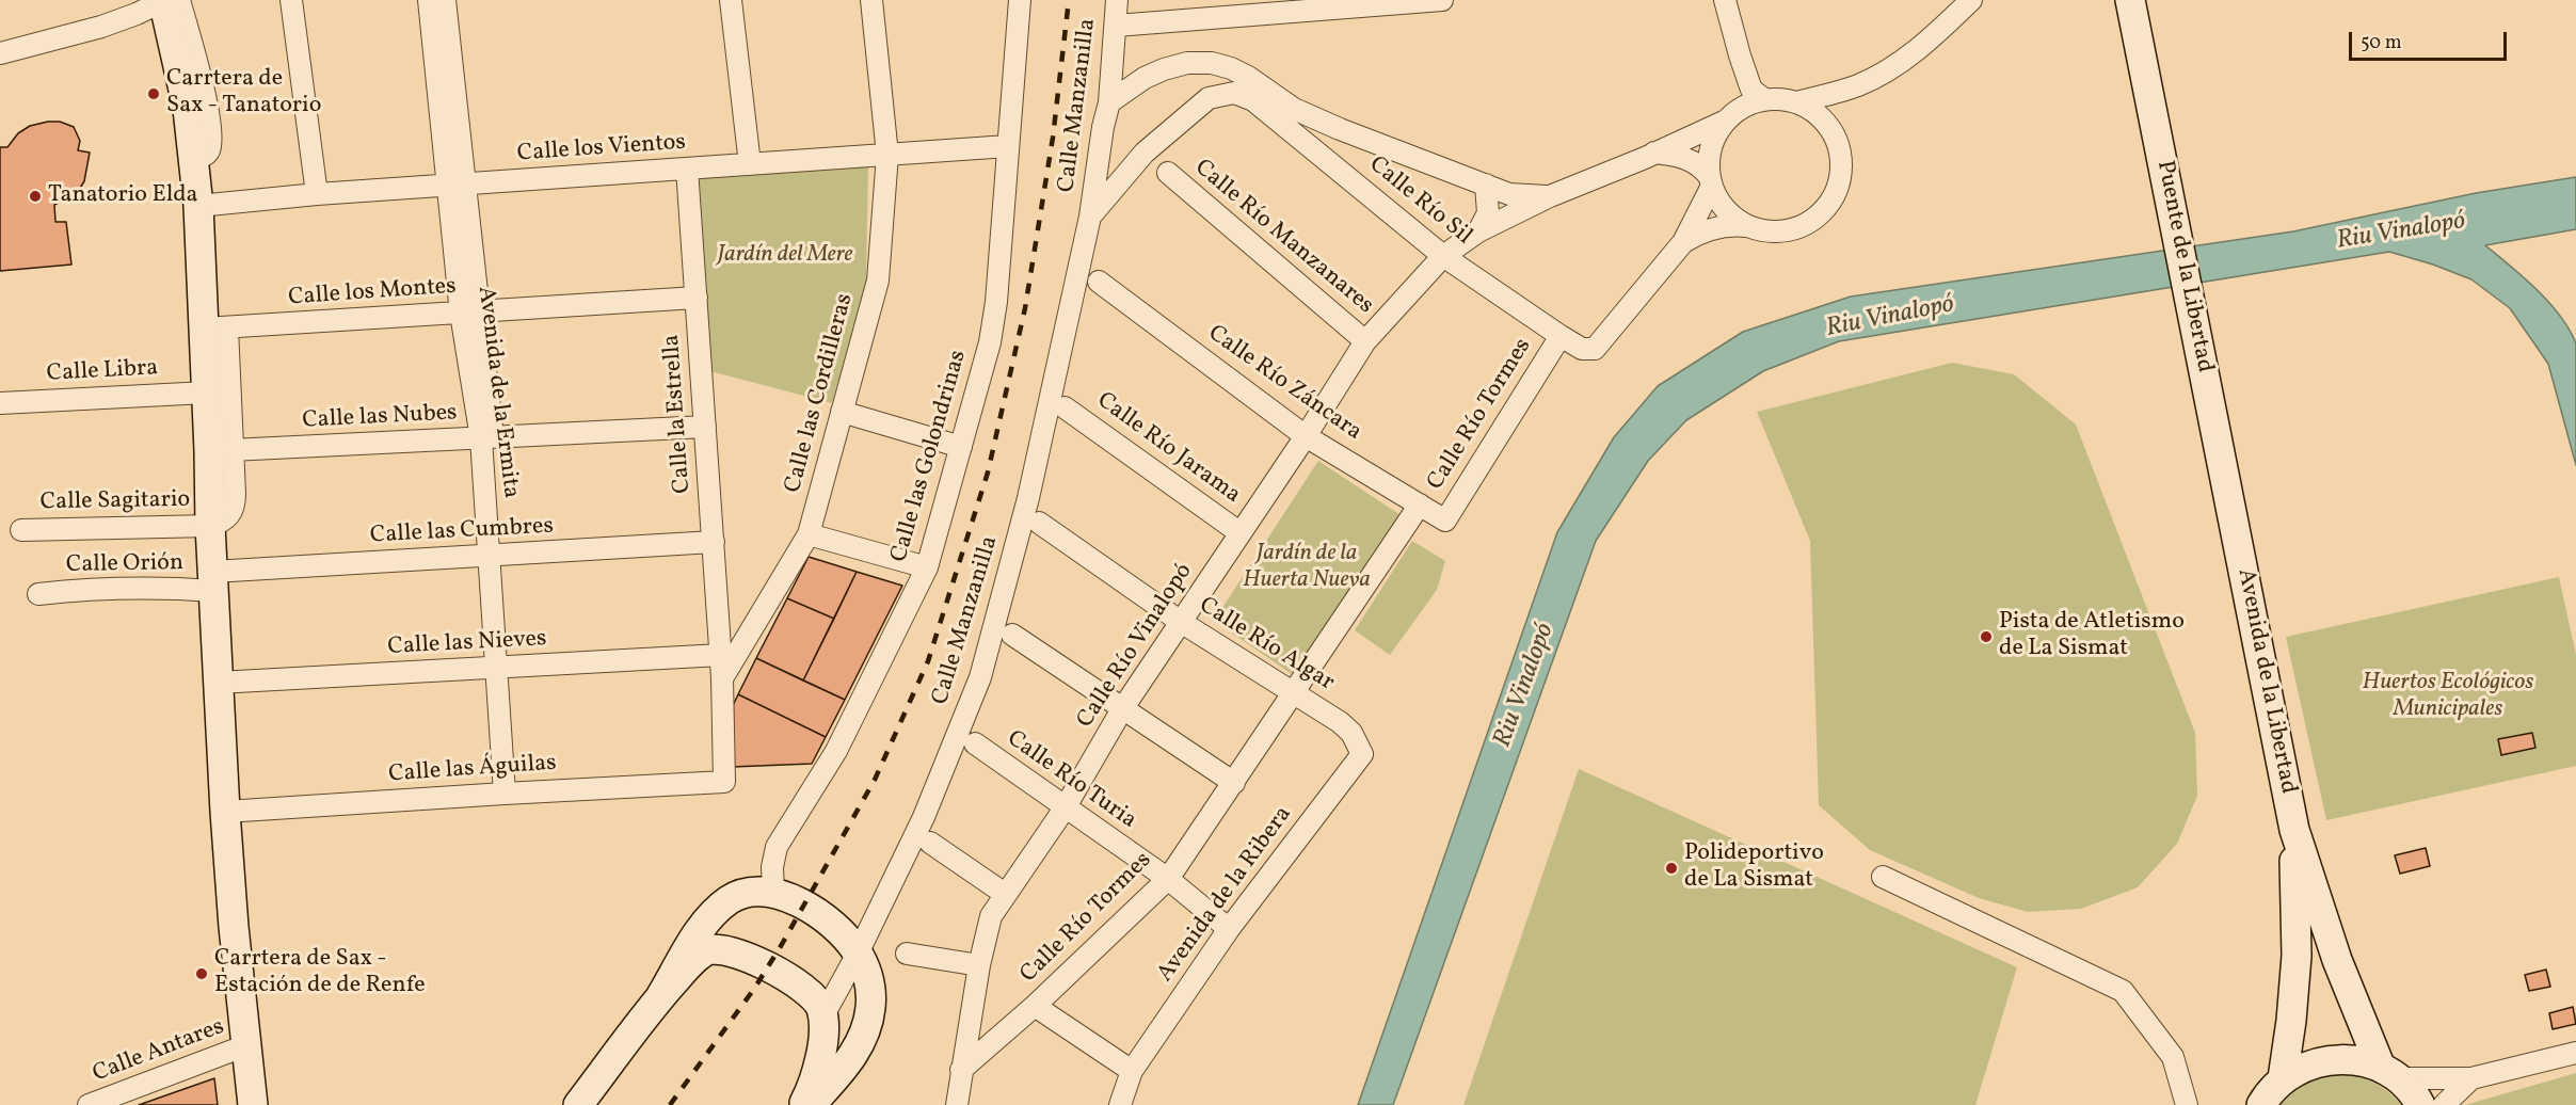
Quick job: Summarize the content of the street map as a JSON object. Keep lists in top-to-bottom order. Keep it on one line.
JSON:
{"streets":{"street":["Calle Manzanilla","Calle los Vientos","Calle Río Sil","Calle Río Manzanares","Puente de la Libertad","Calle los Montes","Calle Libra","Calle Río Záncara","Avenida de la Ermita","Calle las Cordilleras","Calle la Estrella","Calle Río Tormes","Calle las Nubes","Calle Río Jarama","Calle las Golondrinas","Calle Sagitario","Calle las Cumbres","Calle Orión","Calle las Nieves","Calle Río Algar","Calle Río Vinalopó","Avenida de la Libertad","Calle las Águilas","Calle Río Turia","Avenida de la Ribera","Calle Antares"]},"crossings":[["Calle Manzanilla","Calle Río Sil"],["Calle los Vientos","Avenida de la Ermita"],["Calle los Vientos","Calle las Cordilleras"],["Calle los Vientos","Calle la Estrella"],["Calle los Vientos","Calle las Golondrinas"],["Calle Río Sil","Calle Río Tormes"],["Calle Río Sil","Calle Río Vinalopó"],["Calle Río Manzanares","Calle Río Vinalopó"],["Puente de la Libertad","Avenida de la Libertad"],["Calle los Montes","Avenida de la Ermita"],["Calle los Montes","Calle la Estrella"],["Calle Río Záncara","Calle Río Tormes"],["Calle Río Záncara","Calle Río Vinalopó"],["Avenida de la Ermita","Calle las Nubes"],["Avenida de la Ermita","Calle las Cumbres"],["Avenida de la Ermita","Calle las Nieves"],["Avenida de la Ermita","Calle las Águilas"],["Calle las Cordilleras","Calle las Águilas"],["Calle la Estrella","Calle las Nubes"],["Calle la Estrella","Calle las Cumbres"],["Calle la Estrella","Calle las Nieves"],["Calle Río Tormes","Calle Río Algar"],["Calle Río Tormes","Calle Río Vinalopó"],["Calle Río Tormes","Calle Río Turia"],["Calle Río Jarama","Calle Río Vinalopó"],["Calle las Cumbres","Calle Orión"],["Calle Río Algar","Calle Río Vinalopó"],["Calle Río Algar","Avenida de la Ribera"],["Calle Río Vinalopó","Calle Río Turia"],["Calle Río Turia","Avenida de la Ribera"]],"water":["Riu Vinalopó"],"parks":["Jardín del Mere","Jardín de la Huerta Nueva","Huertos Ecológicos Municipales"],"places":["Carrtera de Sax - Tanatorio","Tanatorio Elda","Pista de Atletismo de La Sismat","Polideportivo de La Sismat","Carrtera de Sax - Estación de de Renfe"],"scale_bar":"50 m"}
